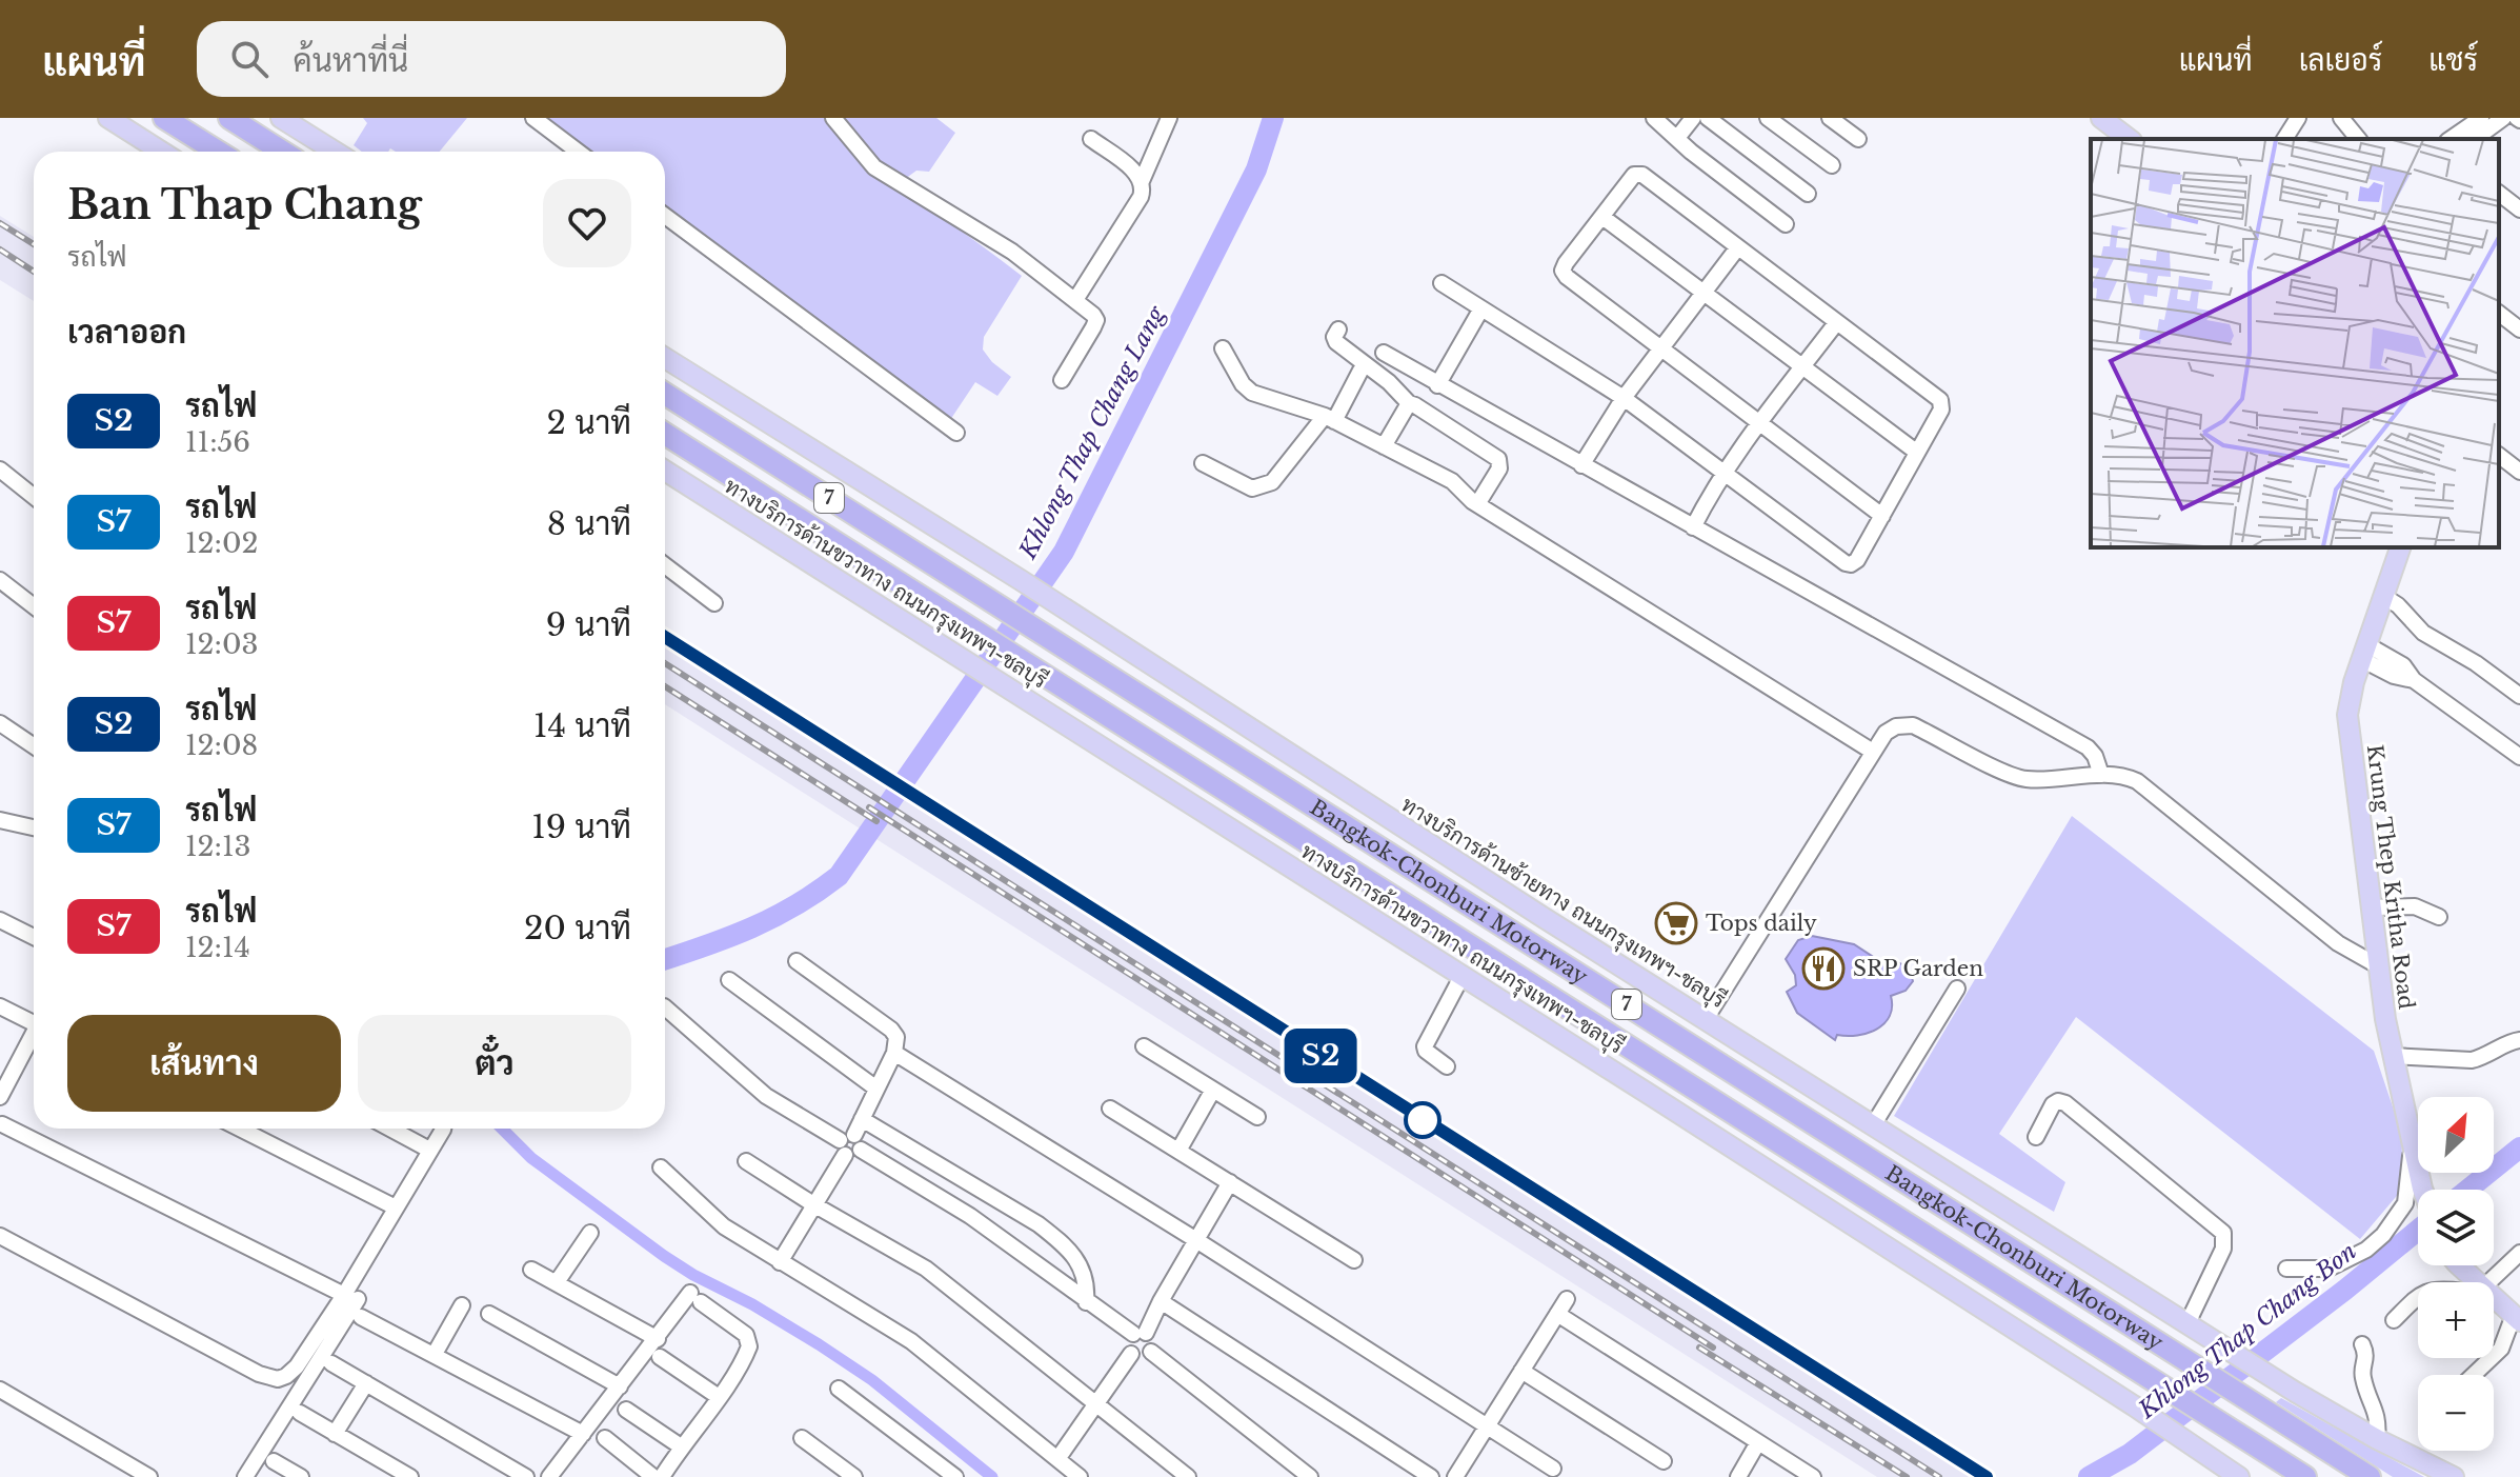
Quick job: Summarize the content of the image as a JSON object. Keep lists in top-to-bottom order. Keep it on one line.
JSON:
{"streets":{"highway":["7","Bangkok-Chonburi Motorway"],"main road":["ทางบริการด้านขวาทาง ถนนกรุงเทพฯ-ชลบุรี","Krung Thep Kritha Road","ทางบริการด้านซ้ายทาง ถนนกรุงเทพฯ-ชลบุรี"]},"water":["Khlong Thap Chang Lang","Khlong Thap Chang Bon"],"places":{"supermarket":["Tops daily"],"restaurant":["SRP Garden"]},"north":"top right","page":{"header":"แผนที่","search":"ค้นหาที่นี่","nav":["แผนที่","เลเยอร์","แชร์"],"on_map":"S2","heading":[["Ban Thap Chang","รถไฟ"],"เวลาออก"],"list":[{"mark":"S2","name":"รถไฟ","note":"11:56","value":"2 นาที"},{"mark":"S7","name":"รถไฟ","note":"12:02","value":"8 นาที"},{"mark":"S7","name":"รถไฟ","note":"12:03","value":"9 นาที"},{"mark":"S2","name":"รถไฟ","note":"12:08","value":"14 นาที"},{"mark":"S7","name":"รถไฟ","note":"12:13","value":"19 นาที"},{"mark":"S7","name":"รถไฟ","note":"12:14","value":"20 นาที"}],"buttons":["เส้นทาง","ตั๋ว"],"map_buttons":["+","−"]}}
